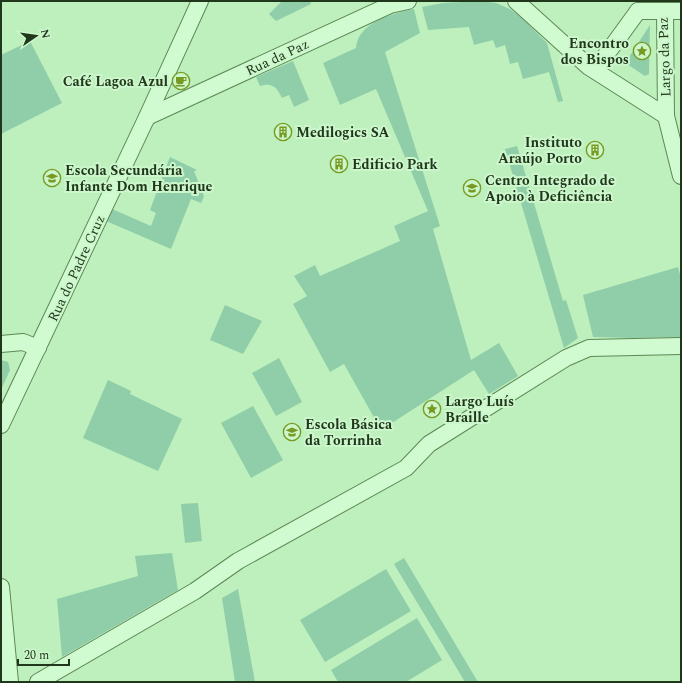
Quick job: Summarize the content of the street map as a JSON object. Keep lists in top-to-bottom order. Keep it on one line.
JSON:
{"streets":{"street":["Rua da Paz","Largo da Paz","Rua do Padre Cruz"]},"crossings":[["Rua da Paz","Rua do Padre Cruz"]],"places":{"place":["Encontro dos Bispos","Largo Luís Braille"],"cafe":["Café Lagoa Azul"],"building":["Medilogics SA","Instituto Araújo Porto","Edificio Park"],"school or university":["Escola Secundária Infante Dom Henrique","Centro Integrado de Apoio à Deficiência","Escola Básica da Torrinha"]},"scale_bar":"20 m","north":"right"}
